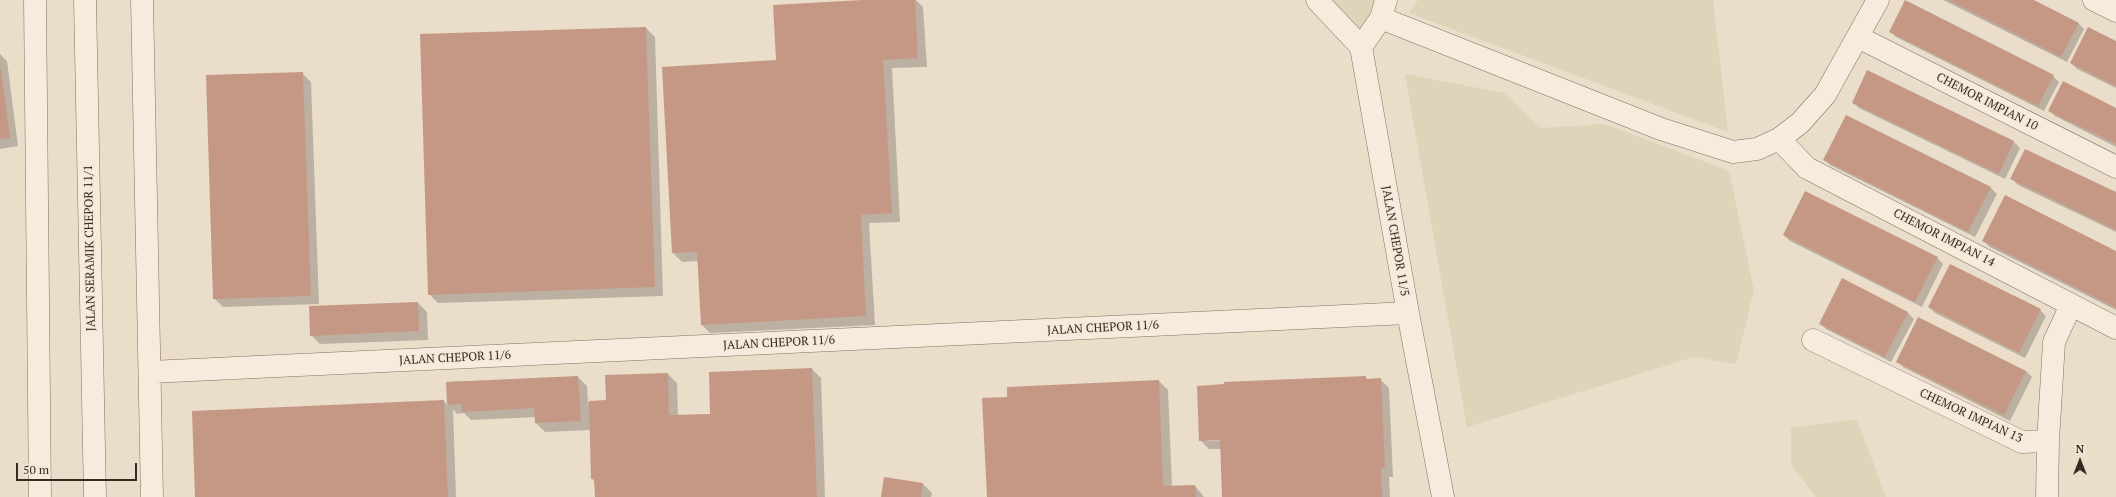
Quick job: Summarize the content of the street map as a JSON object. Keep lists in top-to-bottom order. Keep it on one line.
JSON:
{"streets":{"street":["CHEMOR IMPIAN 10","CHEMOR IMPIAN 14","JALAN CHEPOR 11/5","JALAN SERAMIK CHEPOR 11/1","JALAN CHEPOR 11/6","CHEMOR IMPIAN 13"]},"crossings":[["JALAN CHEPOR 11/5","JALAN CHEPOR 11/6"]],"scale_bar":"50 m","north":"top"}
